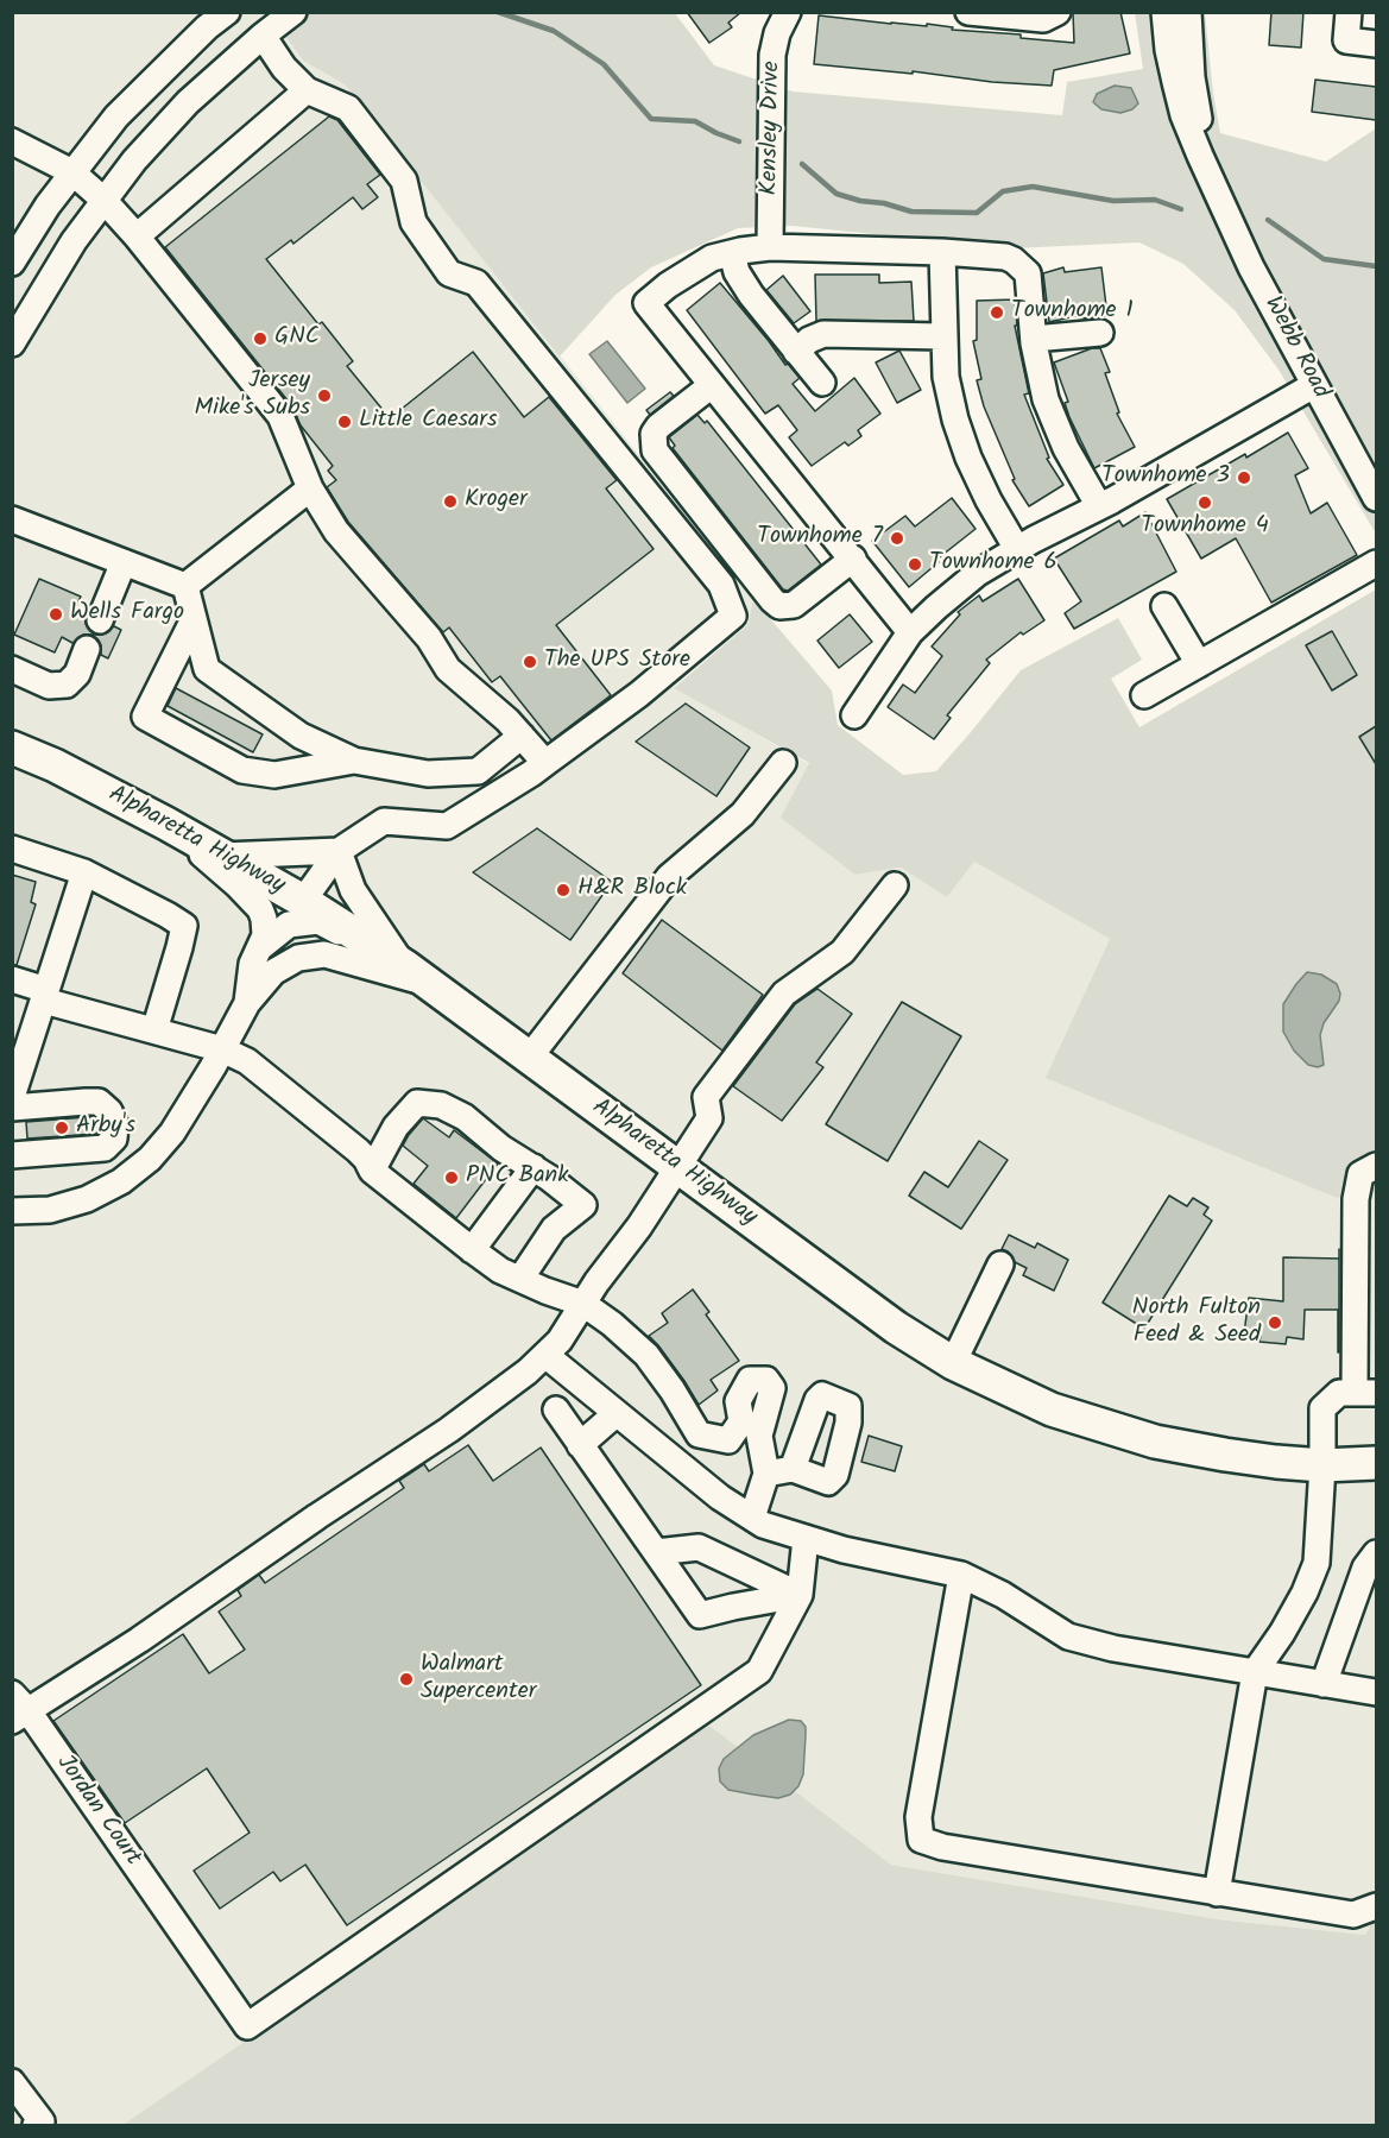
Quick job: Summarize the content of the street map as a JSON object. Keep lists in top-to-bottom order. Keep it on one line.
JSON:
{"streets":{"main road":["Alpharetta Highway"],"street":["Kensley Drive","Webb Road","Jordan Court"]},"places":["Townhome 1","GNC","Jersey Mike's Subs","Little Caesars","Townhome 3","Kroger","Townhome 4","Townhome 7","Townhome 6","Wells Fargo","The UPS Store","H&R Block","Arby's","PNC Bank","North Fulton Feed & Seed","Walmart Supercenter"]}
